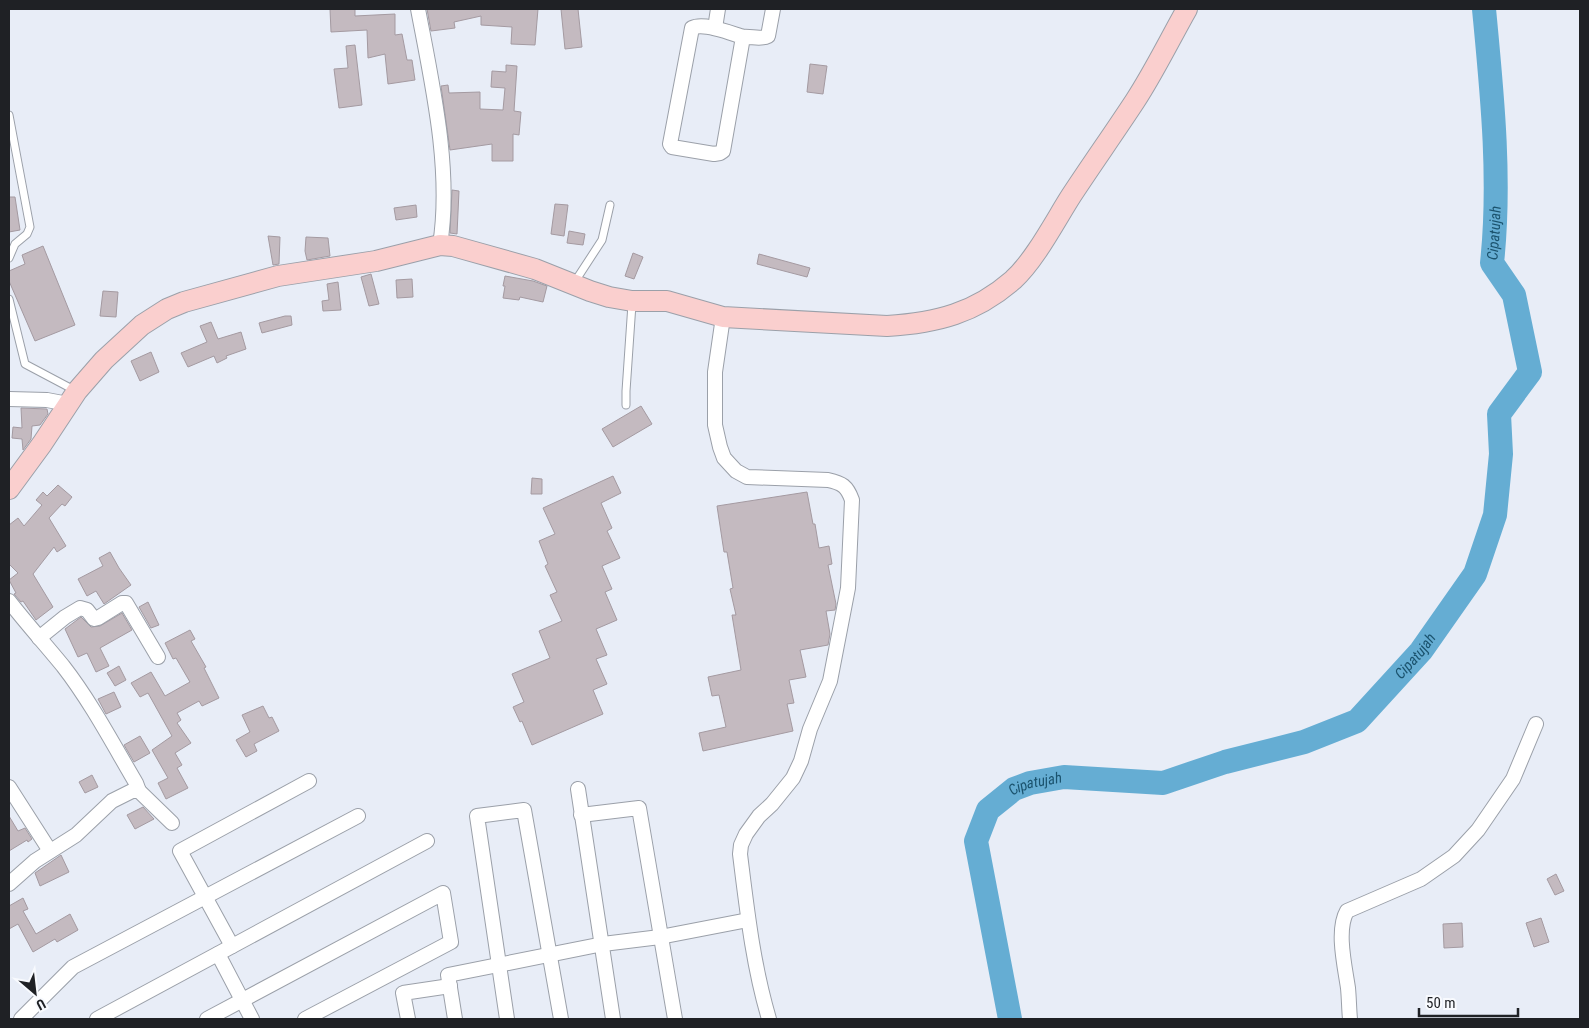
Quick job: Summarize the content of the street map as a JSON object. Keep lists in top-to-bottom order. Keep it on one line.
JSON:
{"water":["Cipatujah"],"scale_bar":"50 m","north":"bottom right"}
